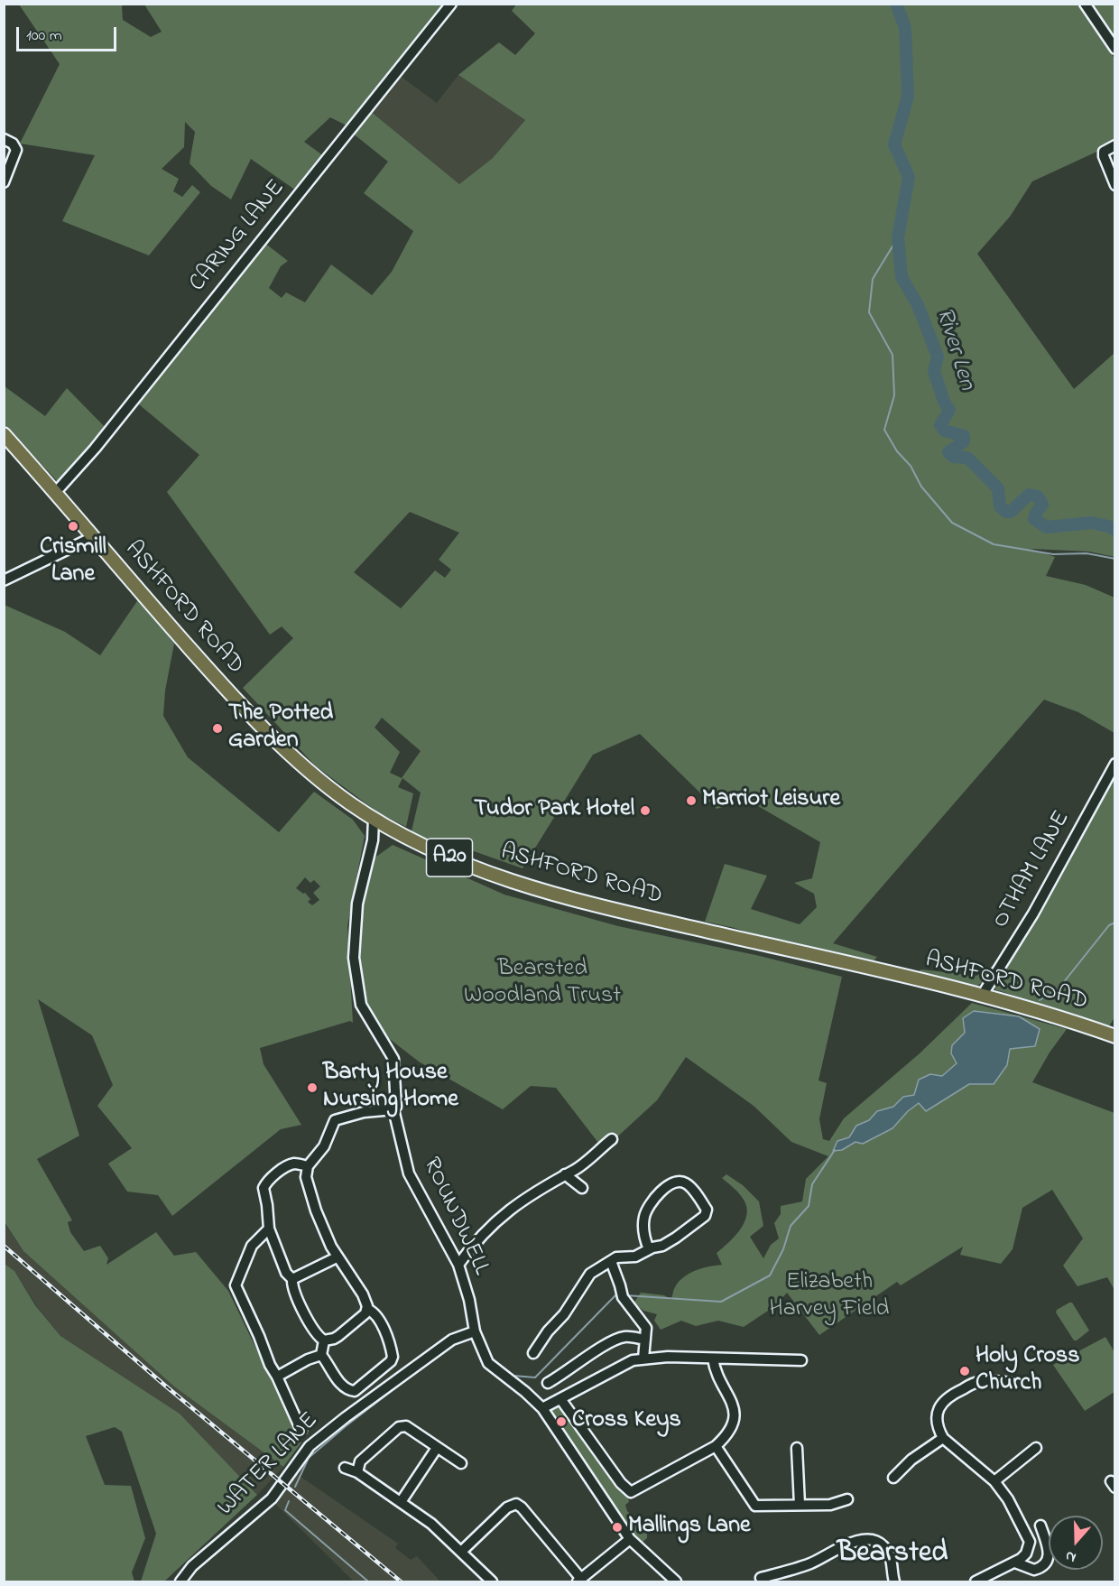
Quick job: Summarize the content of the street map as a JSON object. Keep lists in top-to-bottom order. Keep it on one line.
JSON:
{"streets":{"main road":["ASHFORD ROAD","A20"],"street":["CARING LANE","OTHAM LANE","ROUNDWELL","WATER LANE"]},"crossings":[["CARING LANE","ASHFORD ROAD"],["ASHFORD ROAD","OTHAM LANE"],["ASHFORD ROAD","ROUNDWELL"],["ROUNDWELL","WATER LANE"]],"districts":["Bearsted"],"water":["River Len"],"parks":["Bearsted Woodland Trust","Elizabeth Harvey Field"],"places":["Crismill Lane","The Potted Garden","Marriot Leisure","Tudor Park Hotel","Barty House Nursing Home","Holy Cross Church","Cross Keys","Mallings Lane"],"scale_bar":"100 m","north":"bottom"}
